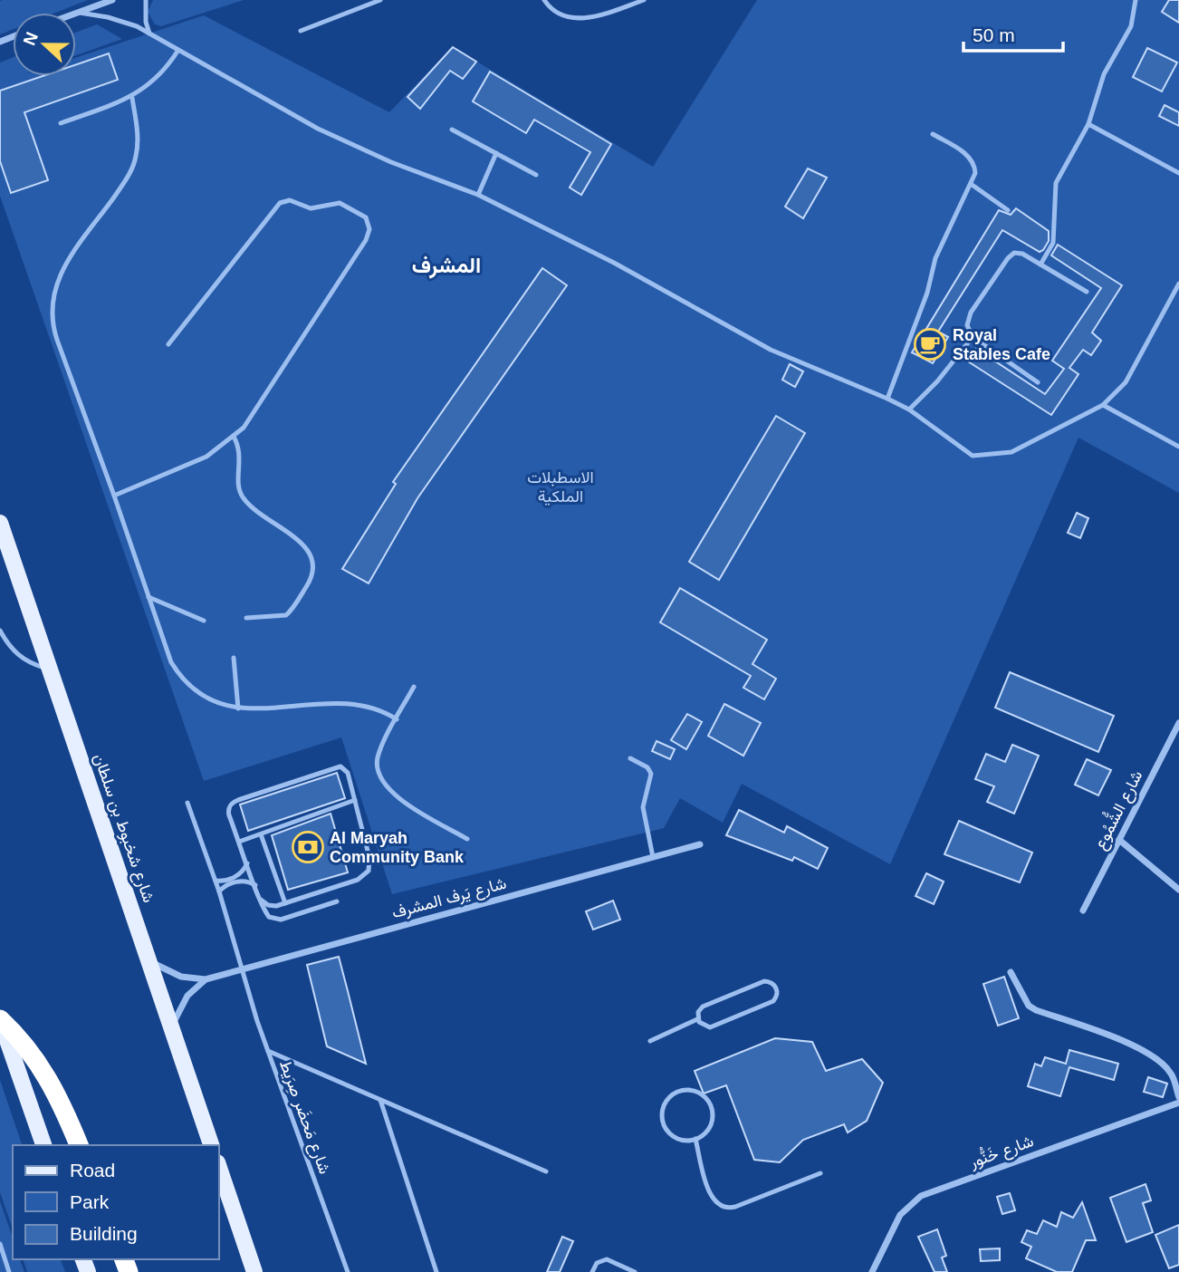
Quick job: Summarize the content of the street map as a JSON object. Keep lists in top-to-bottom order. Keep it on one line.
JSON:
{"streets":{"main road":["شارع شخبوط بن سلطان"],"street":["شارع الشُّمُوع","شارع يَرف المشرف","شارع خَنُّور"],"lane":["شارع مَحضَر صِرَيط"]},"crossings":[["شارع شخبوط بن سلطان","شارع يَرف المشرف"],["شارع يَرف المشرف","شارع مَحضَر صِرَيط"]],"districts":["المشرف"],"parks":["الاسطبلات الملكية"],"places":{"cafe":["Royal Stables Cafe"],"bank":["Al Maryah Community Bank"]},"legend":["Road","Park","Building"],"scale_bar":"50 m","north":"left"}
